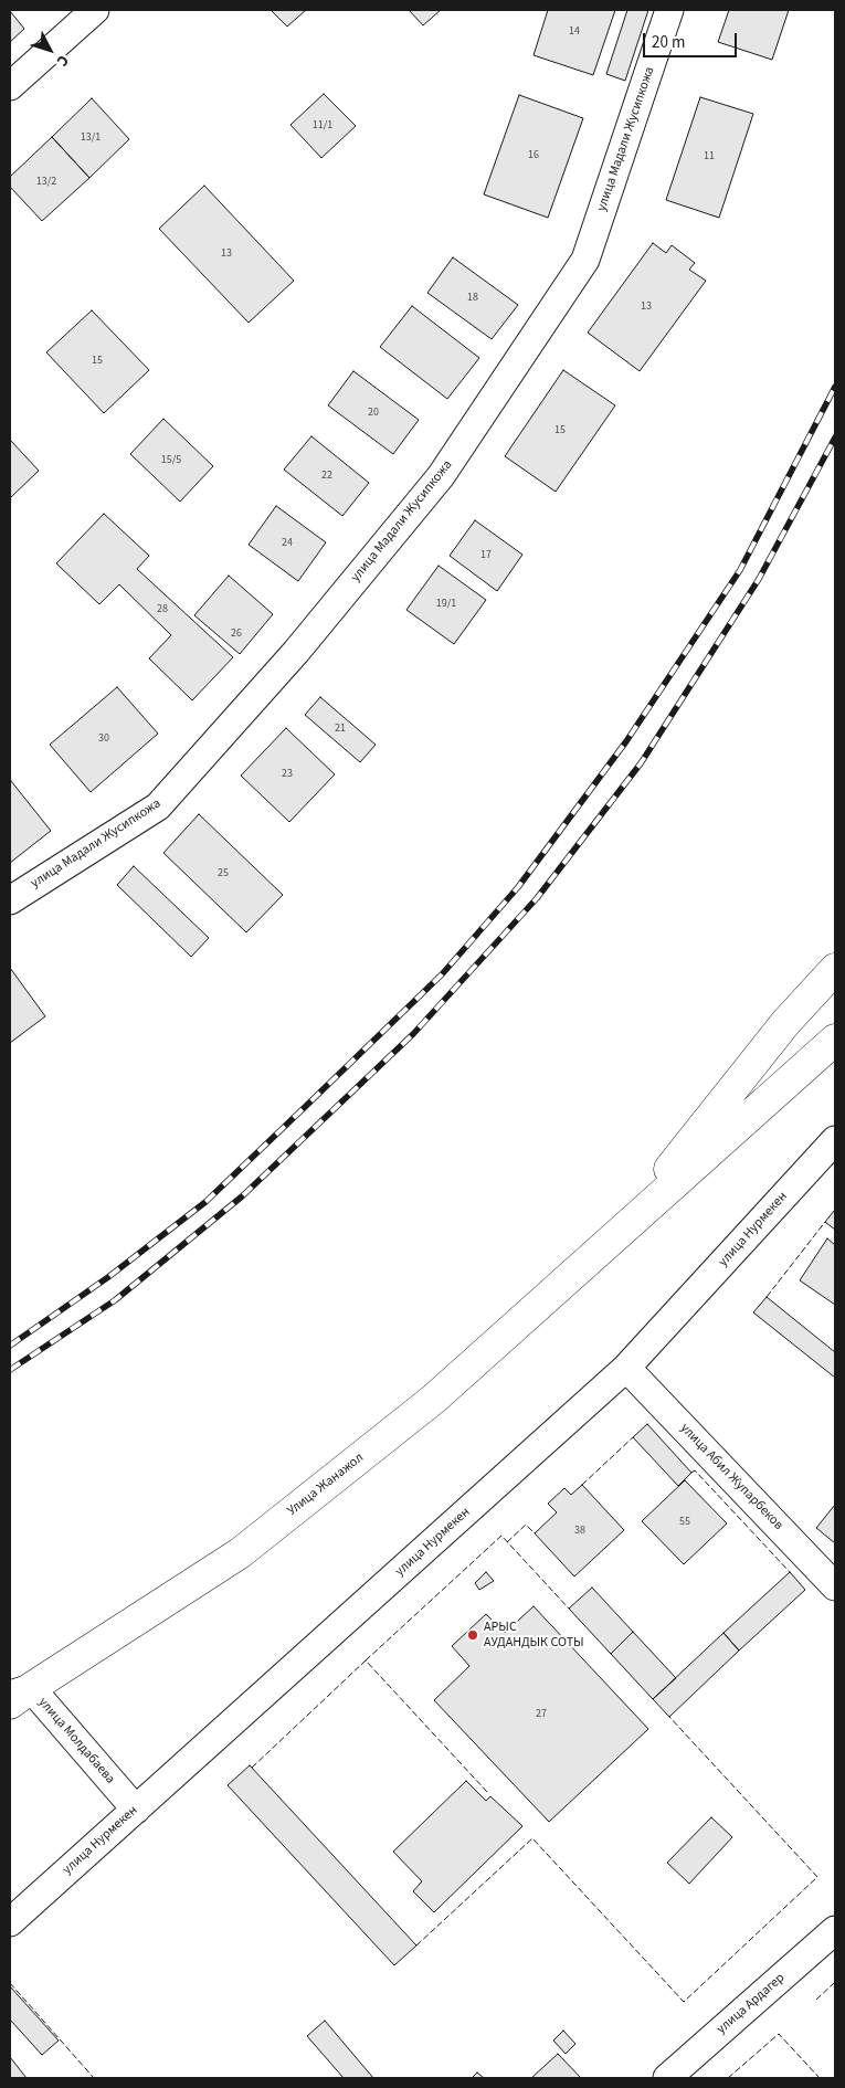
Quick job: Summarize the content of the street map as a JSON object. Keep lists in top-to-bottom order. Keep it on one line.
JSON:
{"streets":{"main road":["Улица Жанажол"],"street":["улица Мадали Жусипкожа","улица Нурмекен","улица Абил Жупарбеков","улица Молдабаева","улица Ардагер"]},"crossings":[["улица Нурмекен","улица Абил Жупарбеков"],["улица Нурмекен","улица Молдабаева"],["Улица Жанажол","улица Молдабаева"]],"places":["АРЫС АУДАНДЫК СОТЫ"],"house_numbers":["14","11/1","13/1","16","11","13/2","13","18","13","15","20","15","15/5","22","24","17","19/1","28","26","21","30","23","25","55","38","27"],"scale_bar":"20 m","north":"bottom right"}
